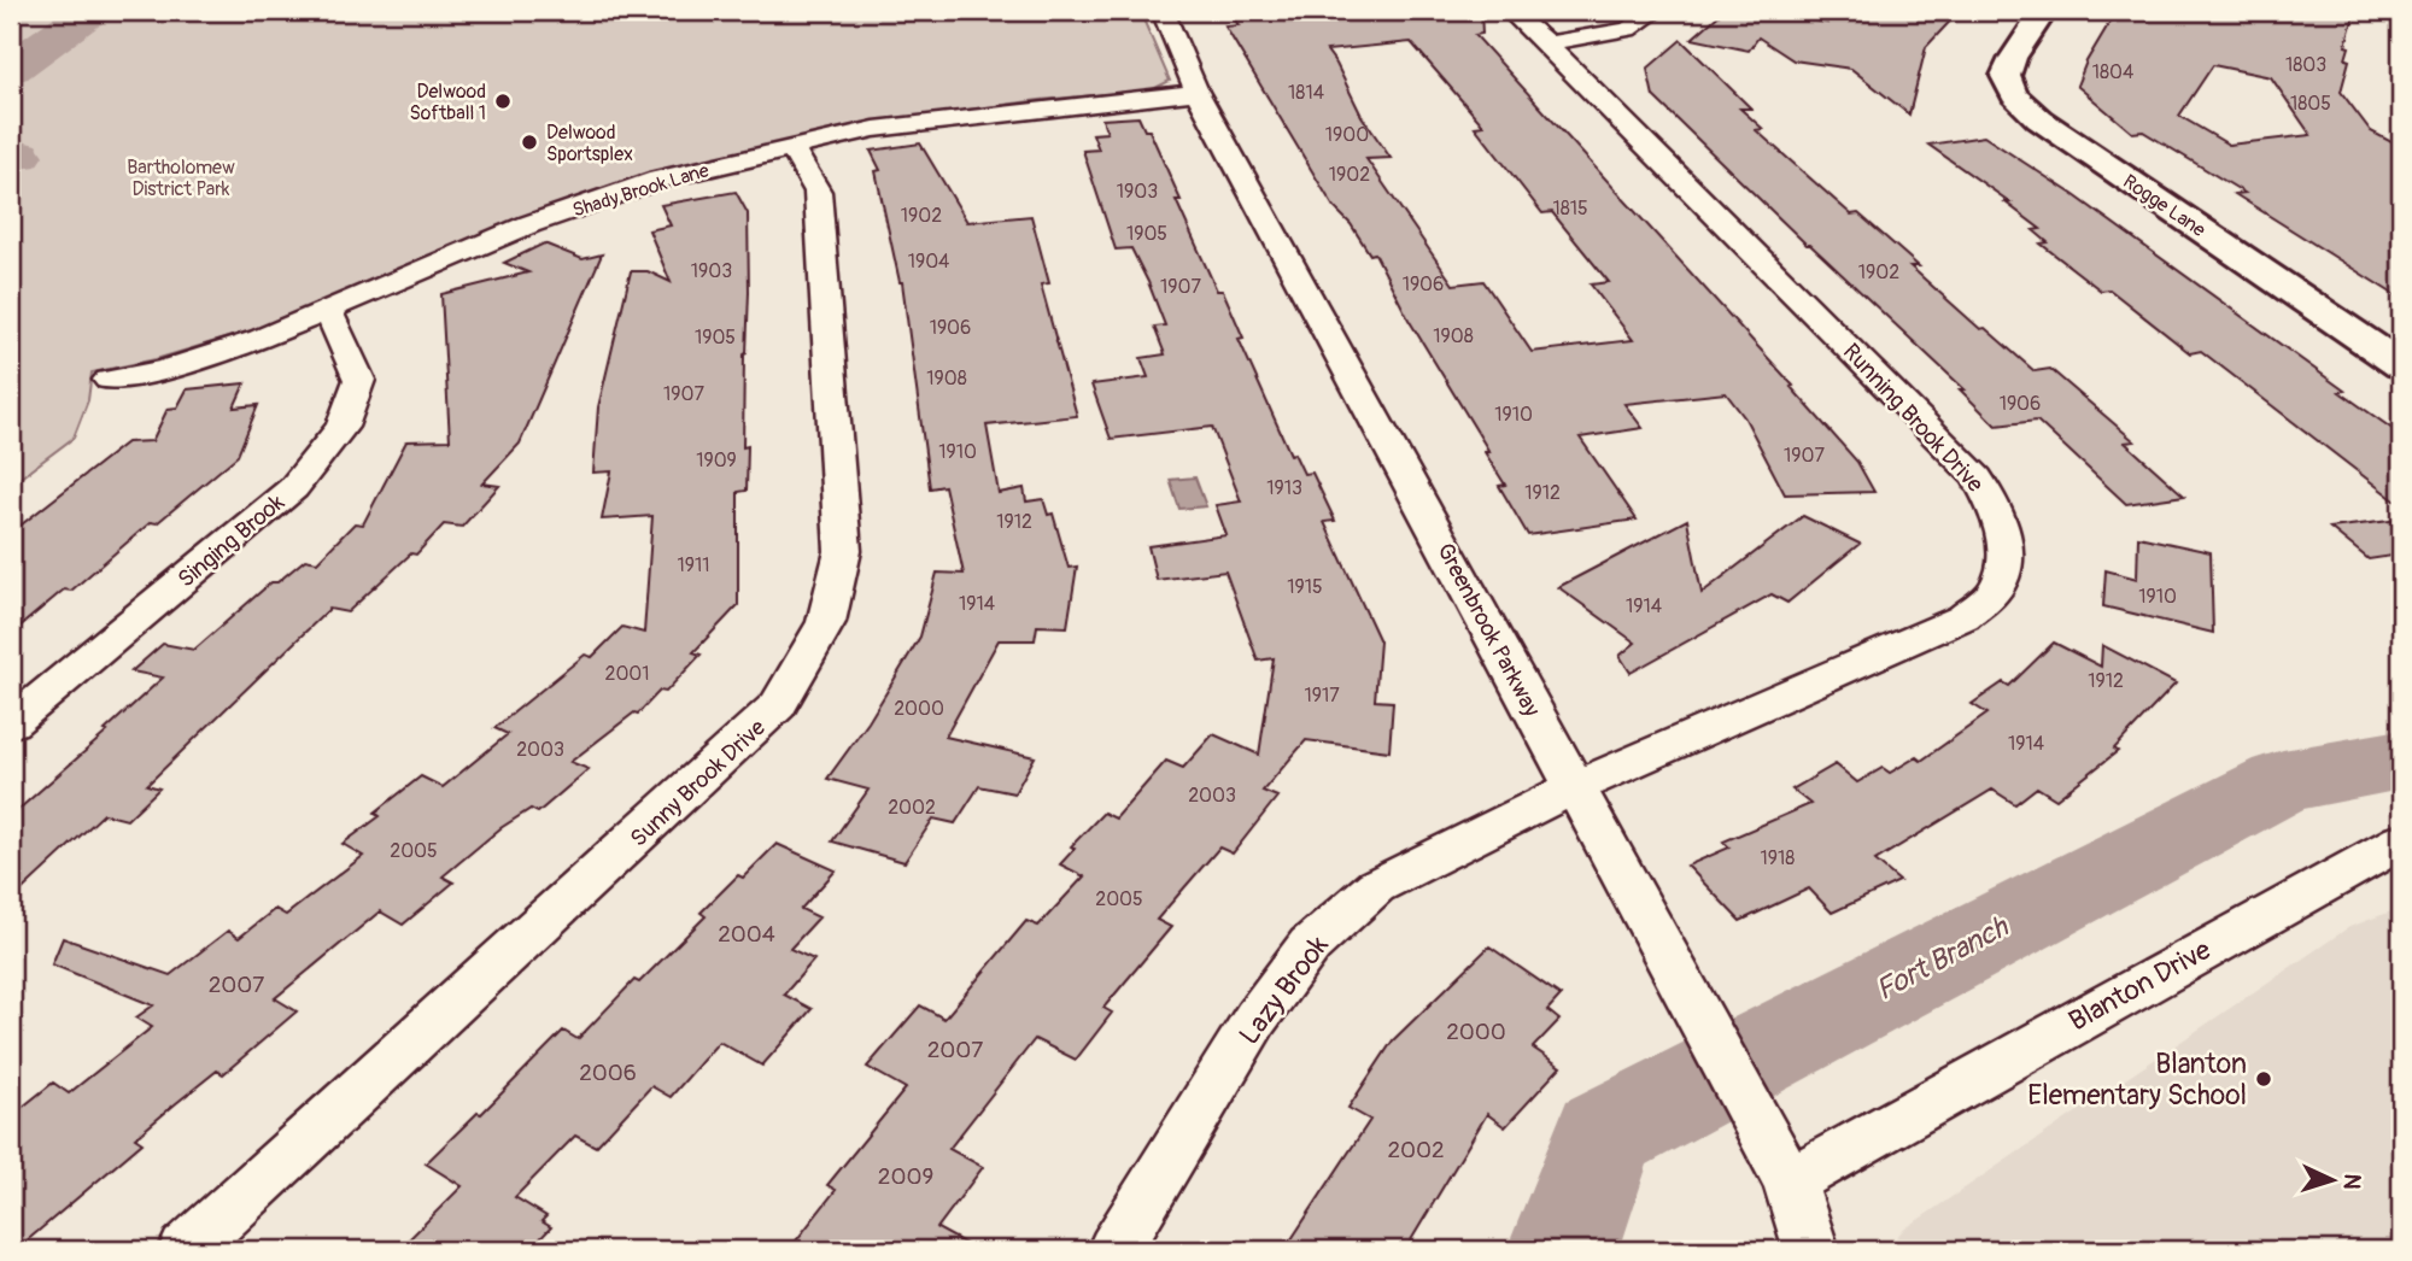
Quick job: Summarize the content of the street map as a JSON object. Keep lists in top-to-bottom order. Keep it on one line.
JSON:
{"streets":{"street":["Shady Brook Lane","Rogge Lane","Running Brook Drive","Singing Brook","Greenbrook Parkway","Sunny Brook Drive","Blanton Drive","Lazy Brook"]},"crossings":[["Shady Brook Lane","Singing Brook"],["Shady Brook Lane","Greenbrook Parkway"],["Shady Brook Lane","Sunny Brook Drive"],["Running Brook Drive","Greenbrook Parkway"],["Running Brook Drive","Lazy Brook"],["Greenbrook Parkway","Blanton Drive"],["Greenbrook Parkway","Lazy Brook"]],"water":["Fort Branch"],"parks":["Bartholomew District Park"],"places":["Delwood Softball 1","Delwood Sportsplex","Blanton Elementary School"],"house_numbers":["1803","1804","1814","1805","1900","1902","1903","1815","1902","1905","1904","1903","1902","1906","1907","1906","1908","1905","1908","1907","1906","1910","1910","1907","1909","1913","1912","1912","1911","1915","1910","1914","1914","2001","1912","1917","2000","1914","2003","2003","2002","2005","1918","2005","2004","2007","2000","2007","2006","2002","2009"],"north":"right"}
